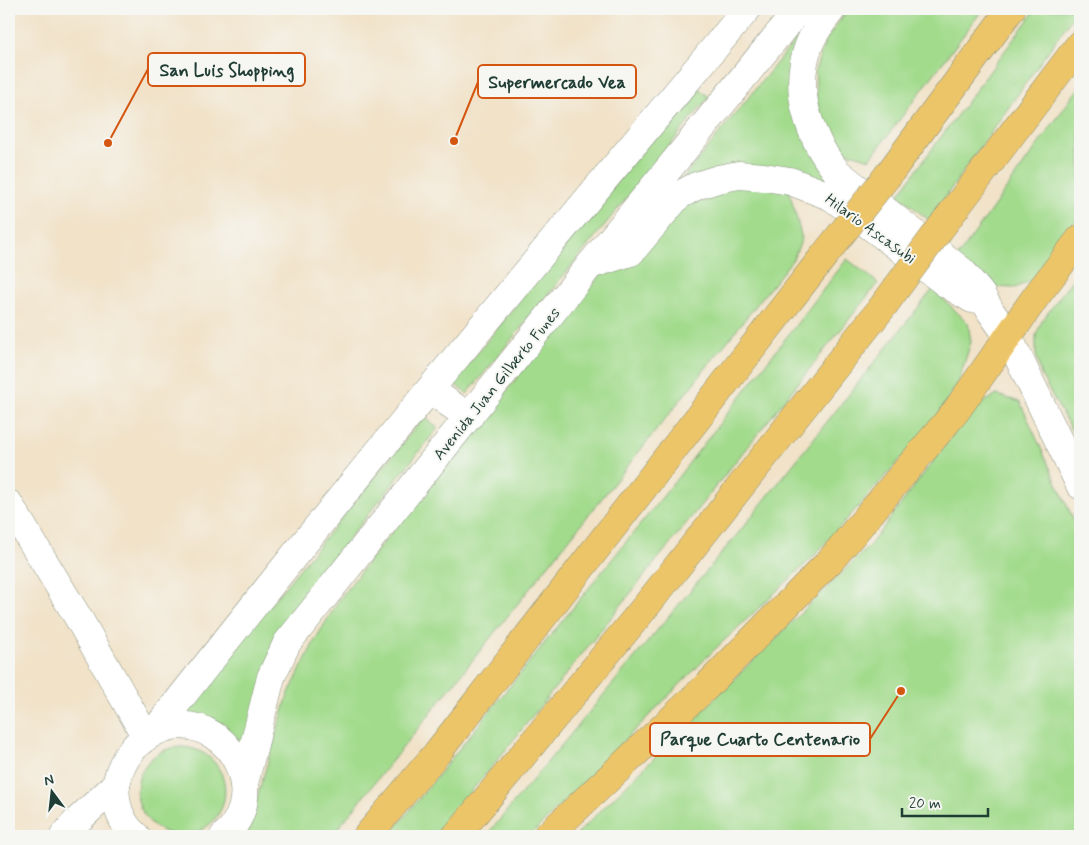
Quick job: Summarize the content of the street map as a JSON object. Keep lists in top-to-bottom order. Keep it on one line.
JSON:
{"streets":{"street":["Hilario Ascasubi","Avenida Juan Gilberto Funes"]},"crossings":[["Hilario Ascasubi","Avenida Juan Gilberto Funes"]],"places":["Supermercado Vea","San Luis Shopping","Parque Cuarto Centenario"],"scale_bar":"20 m","north":"top"}
